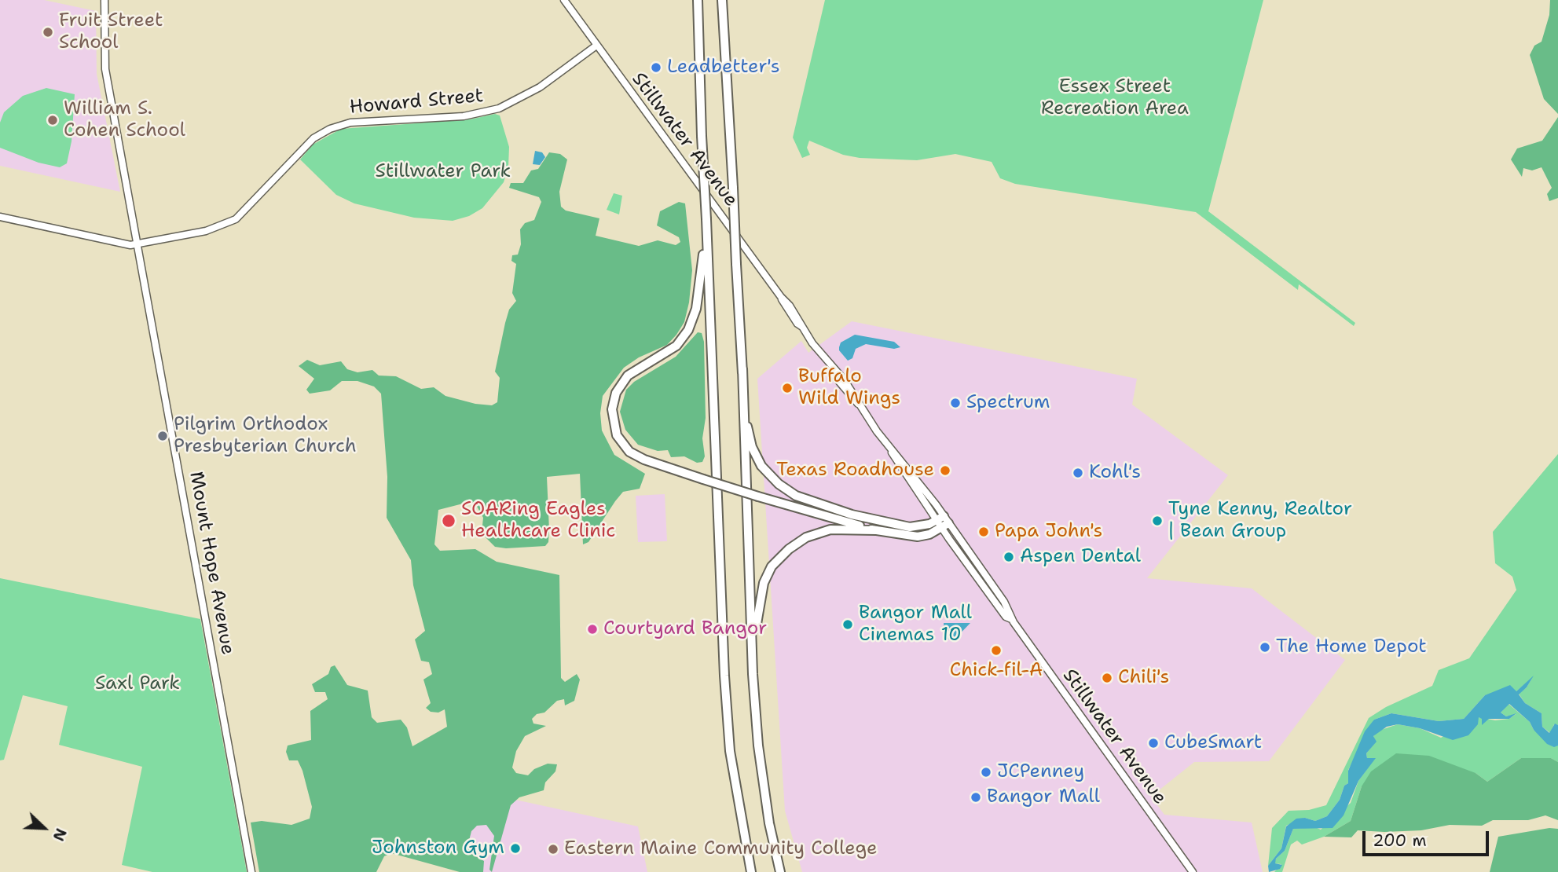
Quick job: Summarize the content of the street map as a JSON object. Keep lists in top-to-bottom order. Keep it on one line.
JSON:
{"streets":{"street":["Howard Street","Stillwater Avenue","Mount Hope Avenue"]},"crossings":[["Howard Street","Stillwater Avenue"],["Howard Street","Mount Hope Avenue"]],"parks":["Essex Street Recreation Area","Stillwater Park","Saxl Park"],"places":["Fruit Street School","Leadbetter's","William S. Cohen School","Buffalo Wild Wings","Spectrum","Pilgrim Orthodox Presbyterian Church","Texas Roadhouse","Kohl's","SOARing Eagles Healthcare Clinic","Tyne Kenny, Realtor | Bean Group","Papa John's","Aspen Dental","Bangor Mall Cinemas 10","Courtyard Bangor","The Home Depot","Chick-fil-A","Chili's","CubeSmart","JCPenney","Bangor Mall","Johnston Gym","Eastern Maine Community College"],"scale_bar":"200 m","north":"bottom right"}
